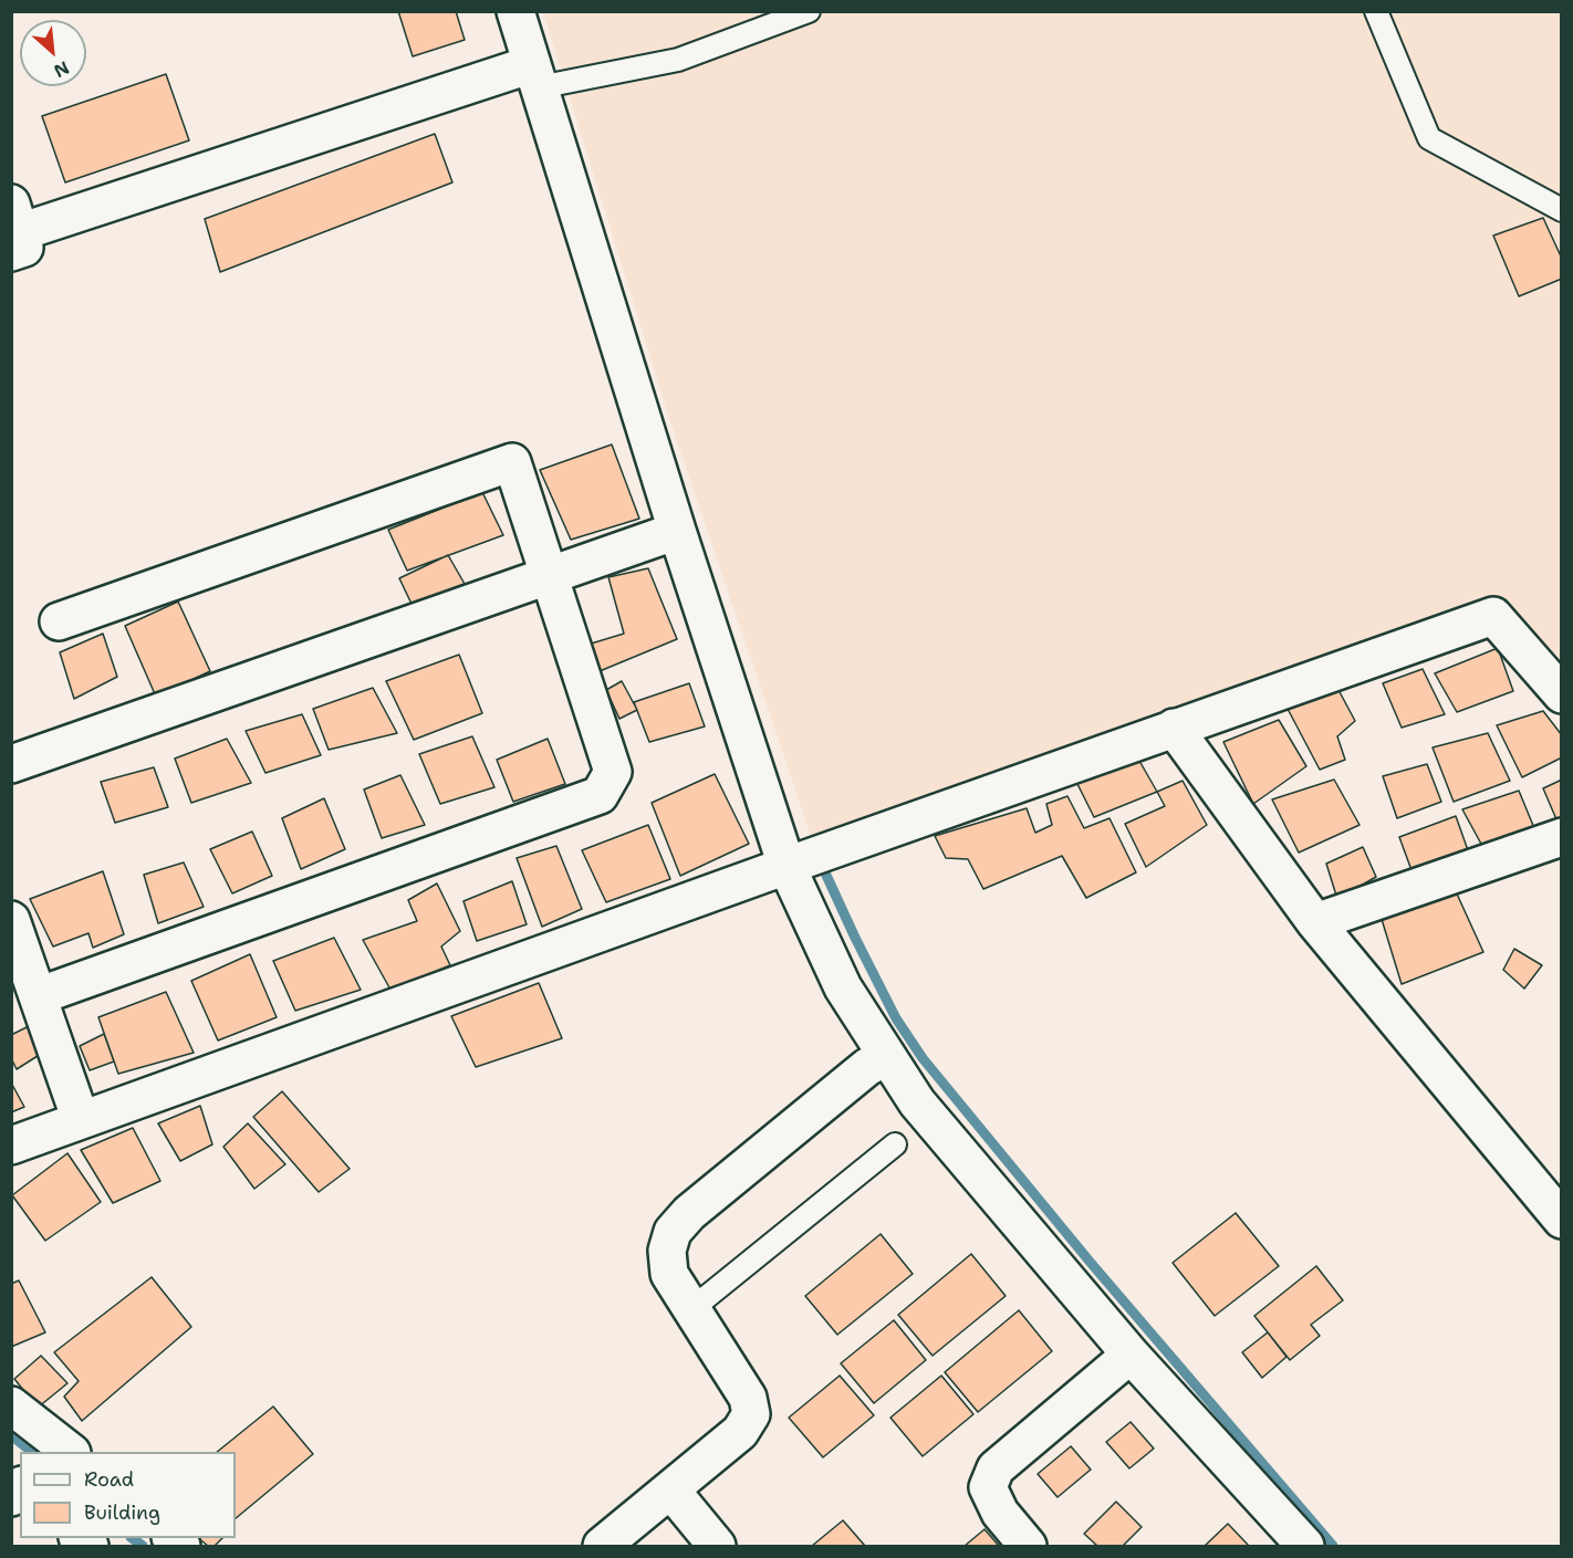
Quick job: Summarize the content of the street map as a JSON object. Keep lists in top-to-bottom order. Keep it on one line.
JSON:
{"legend":["Road","Building"],"north":"bottom right"}
